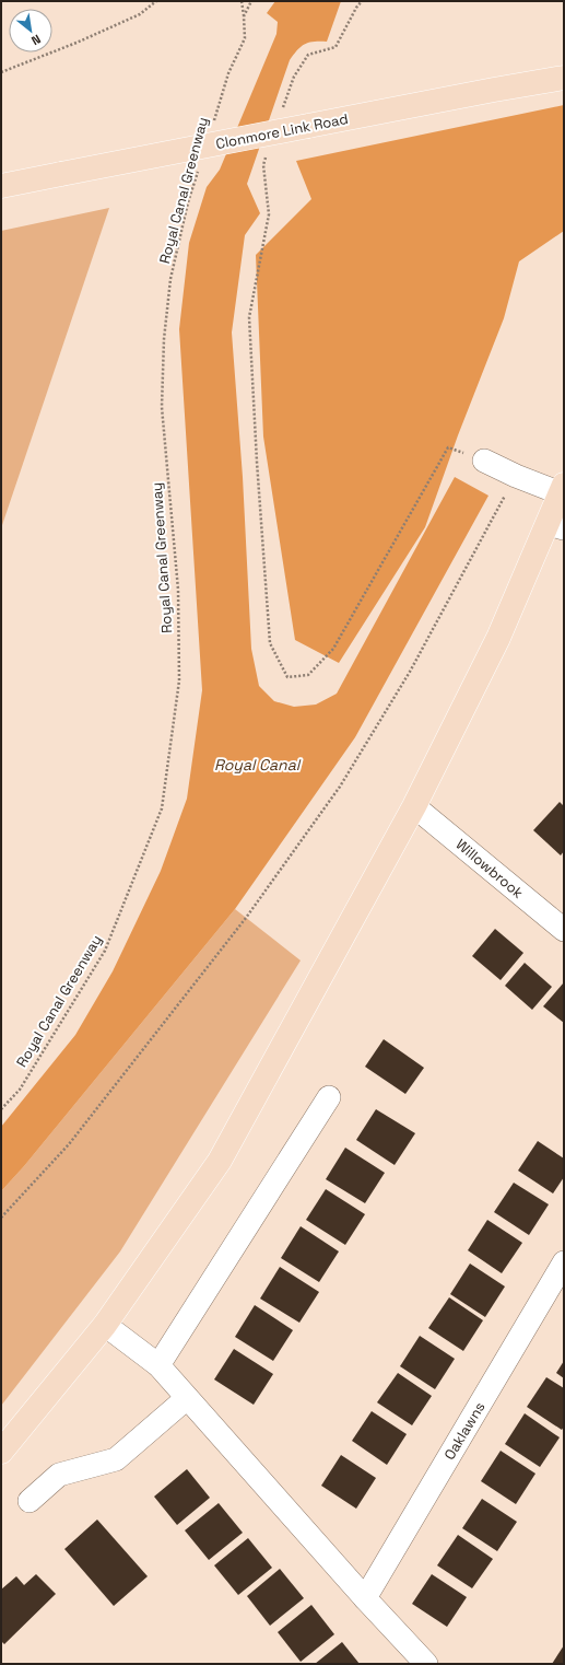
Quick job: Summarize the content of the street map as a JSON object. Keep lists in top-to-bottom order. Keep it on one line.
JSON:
{"streets":{"main road":["Clonmore Link Road"],"street":["Willowbrook","Oaklawns"],"path":["Royal Canal Greenway"]},"crossings":[["Clonmore Link Road","Royal Canal Greenway"]],"water":["Royal Canal"],"north":"bottom right"}
